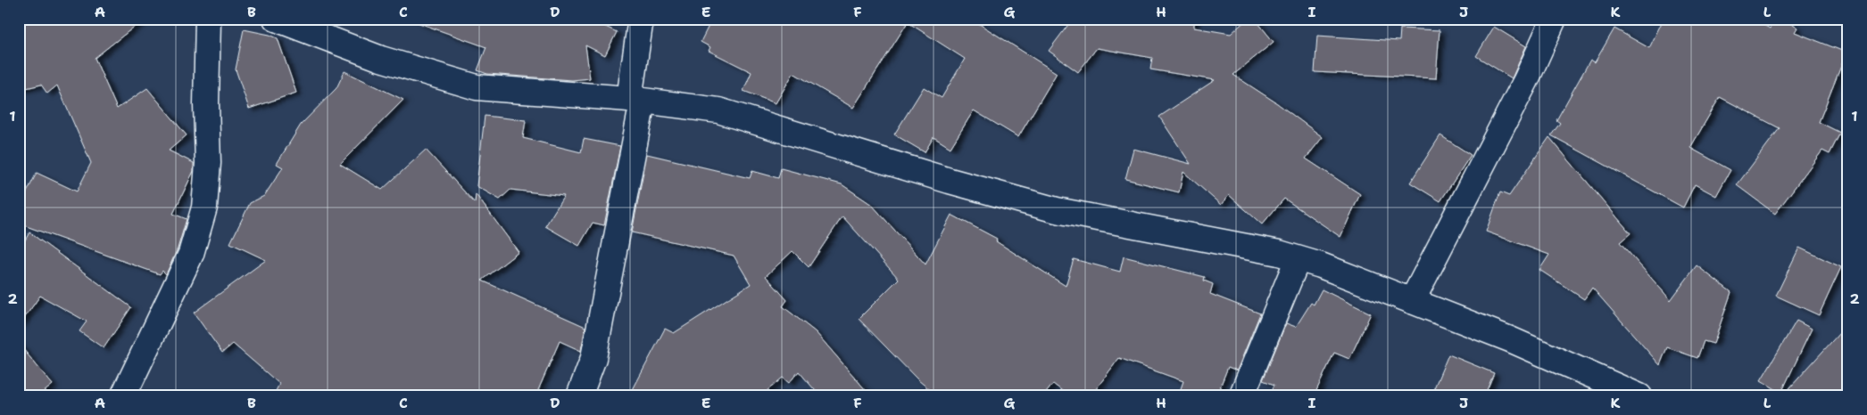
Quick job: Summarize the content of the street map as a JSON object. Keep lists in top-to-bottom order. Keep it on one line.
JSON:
{"grid":{"columns":["A","B","C","D","E","F","G","H","I","J","K","L"],"rows":["1","2"]}}
